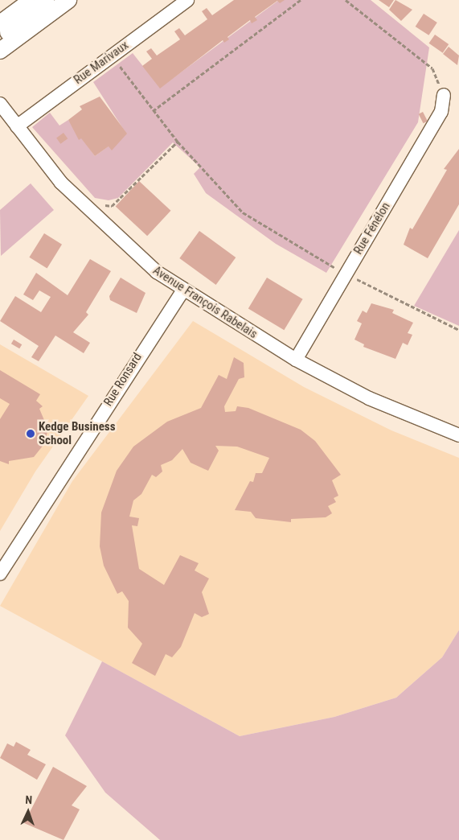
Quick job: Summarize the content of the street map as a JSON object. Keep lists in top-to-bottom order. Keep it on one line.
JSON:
{"streets":{"street":["Rue Marivaux","Rue Fénélon","Avenue François Rabelais","Rue Ronsard"]},"crossings":[["Rue Marivaux","Avenue François Rabelais"],["Rue Fénélon","Avenue François Rabelais"],["Avenue François Rabelais","Rue Ronsard"]],"places":["Kedge Business School"],"north":"top"}
